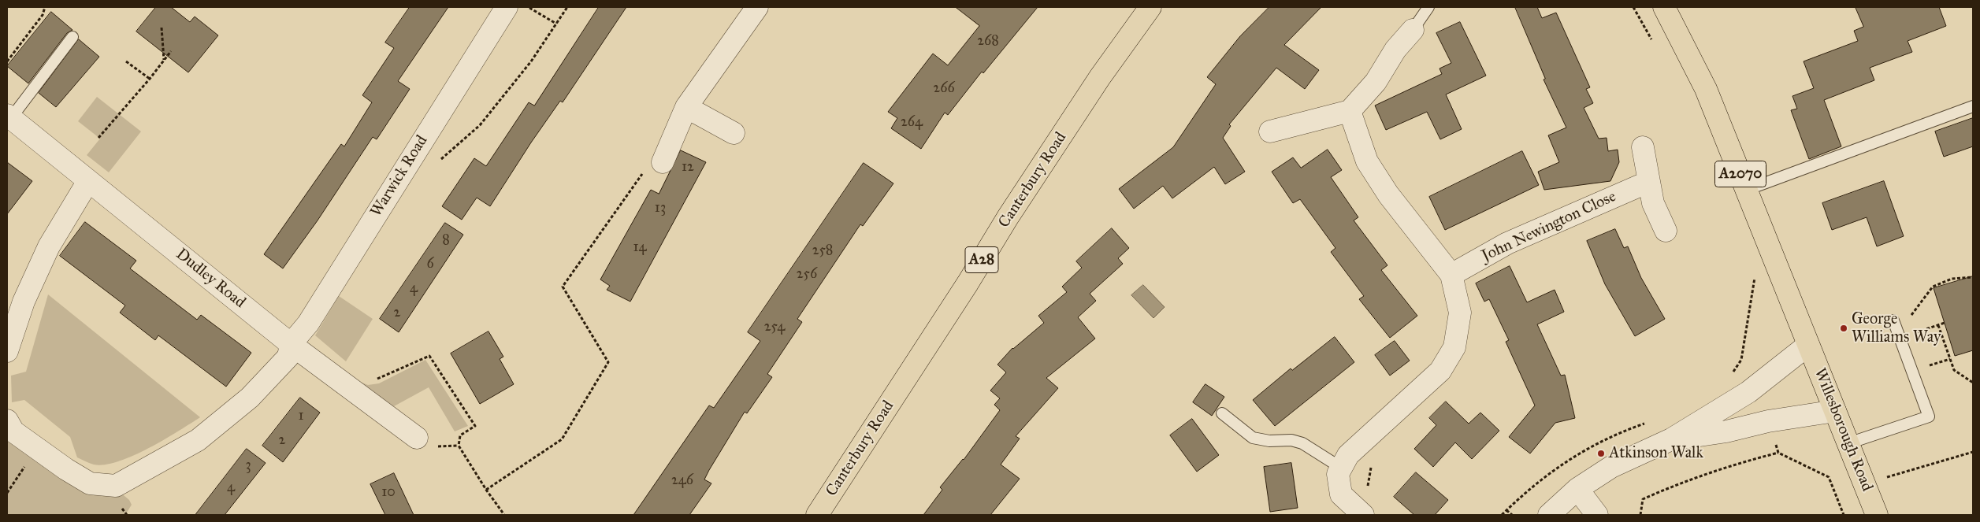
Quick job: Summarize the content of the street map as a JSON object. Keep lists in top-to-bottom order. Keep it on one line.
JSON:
{"streets":{"main road":["A2070","Canterbury Road","A28","Willesborough Road"],"street":["Warwick Road","John Newington Close","Dudley Road"]},"crossings":[["A2070","Willesborough Road"],["Warwick Road","Dudley Road"]],"places":["George Williams Way","Atkinson Walk"],"house_numbers":["268","266","264","12","13","8","14","258","6","256","4","2","254","1","2","3","246","4","10"]}
